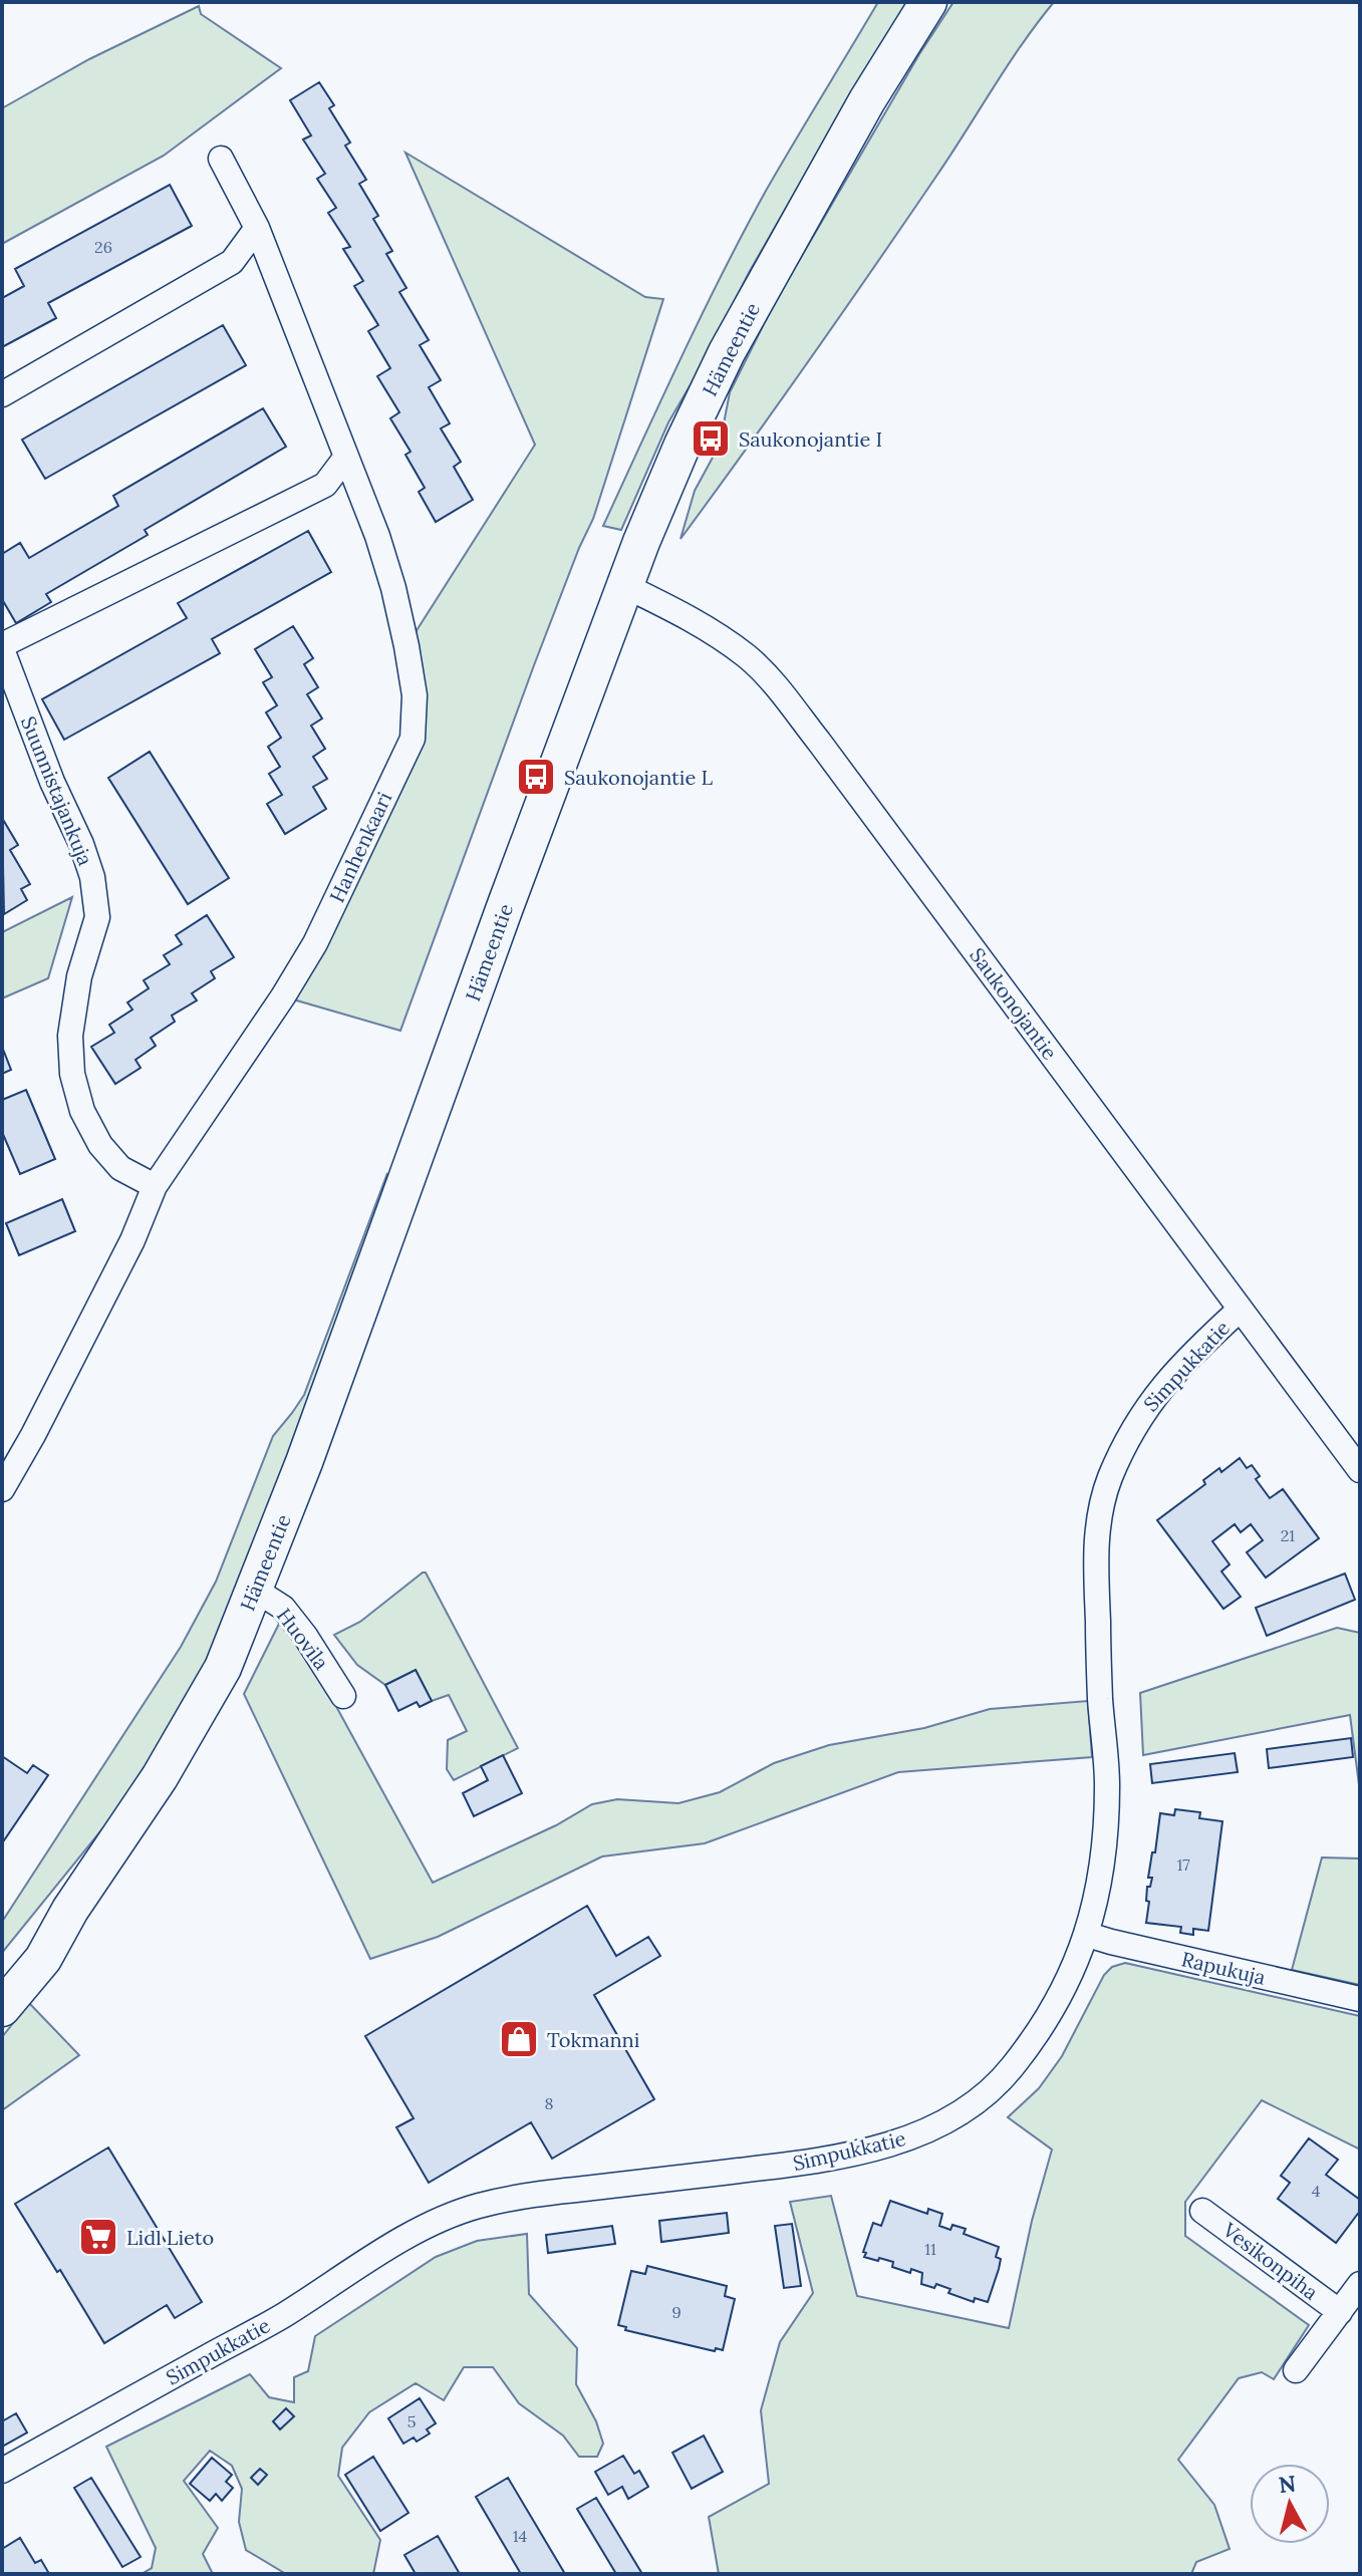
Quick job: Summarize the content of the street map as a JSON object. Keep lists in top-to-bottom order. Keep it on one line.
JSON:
{"streets":{"highway":["Hämeentie"],"street":["Suunnistajankuja","Hanhenkaari","Saukonojantie","Simpukkatie","Huovila","Rapukuja","Vesikonpiha"]},"crossings":[["Hämeentie","Saukonojantie"],["Hämeentie","Huovila"],["Suunnistajankuja","Hanhenkaari"],["Saukonojantie","Simpukkatie"],["Simpukkatie","Rapukuja"]],"places":{"bus stop":["Saukonojantie I","Saukonojantie L"],"shop":["Tokmanni"],"supermarket":["Lidl Lieto"]},"house_numbers":["26","21","17","8","4","11","9","5","14"],"north":"top"}
